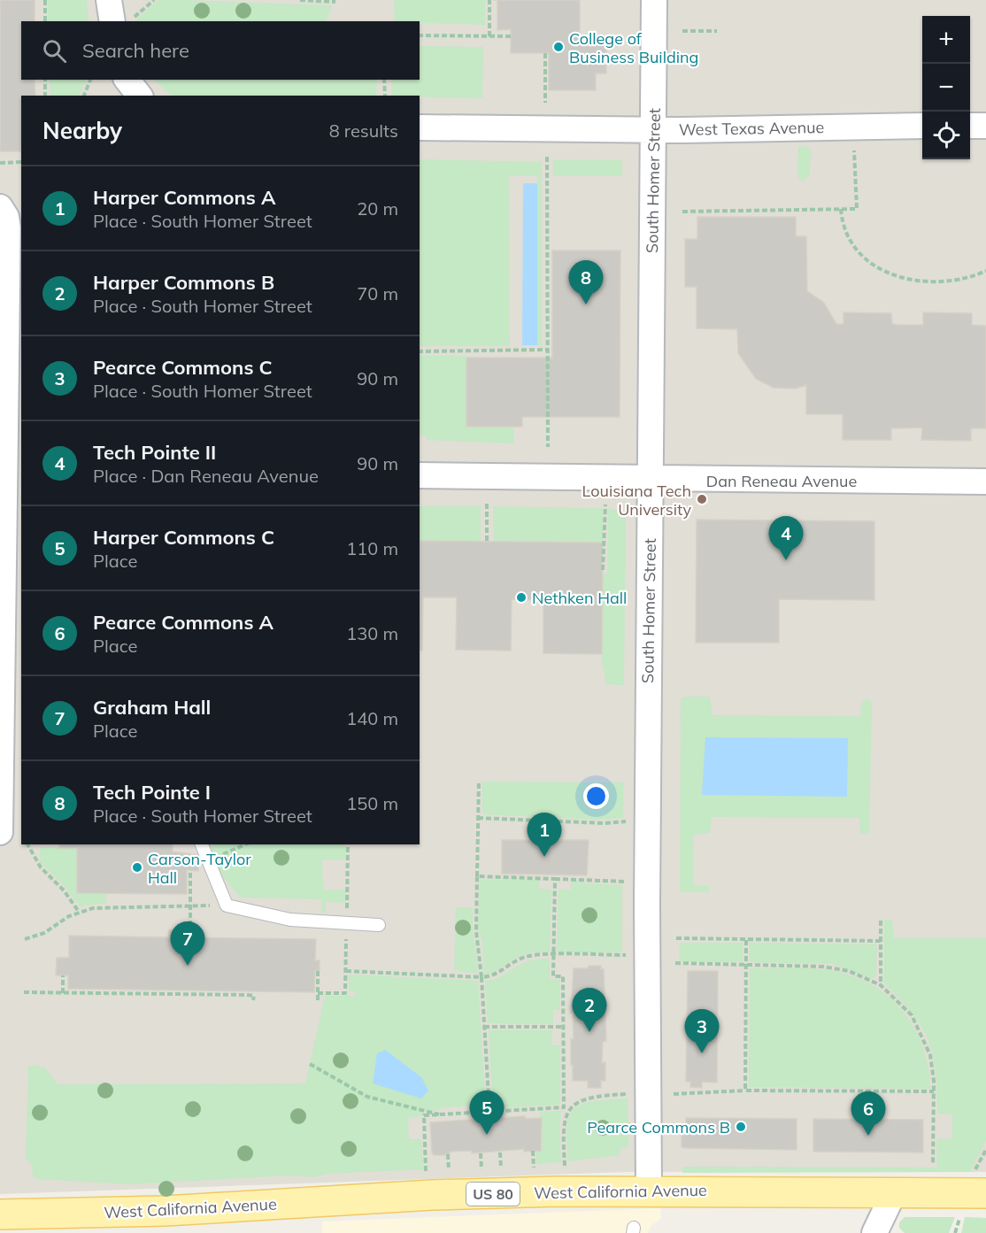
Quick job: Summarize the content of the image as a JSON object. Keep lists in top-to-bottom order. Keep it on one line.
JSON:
{"streets":{"main road":["West California Avenue","US 80"],"street":["West Texas Avenue","South Homer Street","Dan Reneau Avenue"]},"crossings":[["West Texas Avenue","South Homer Street"],["South Homer Street","Dan Reneau Avenue"],["South Homer Street","West California Avenue"]],"places":["College of Business Building","Louisiana Tech University","Nethken Hall","Carson-Taylor Hall","Pearce Commons B"],"page":{"map_buttons":["+","−"],"search":"Search here","heading":["Nearby","8 results"],"list":[{"mark":"1","name":"Harper Commons A","note":"Place · South Homer Street","value":"20 m"},{"mark":"2","name":"Harper Commons B","note":"Place · South Homer Street","value":"70 m"},{"mark":"3","name":"Pearce Commons C","note":"Place · South Homer Street","value":"90 m"},{"mark":"4","name":"Tech Pointe II","note":"Place · Dan Reneau Avenue","value":"90 m"},{"mark":"5","name":"Harper Commons C","note":"Place","value":"110 m"},{"mark":"6","name":"Pearce Commons A","note":"Place","value":"130 m"},{"mark":"7","name":"Graham Hall","note":"Place","value":"140 m"},{"mark":"8","name":"Tech Pointe I","note":"Place · South Homer Street","value":"150 m"}],"pins":["8","4","1","7","2","3","5","6"]}}
